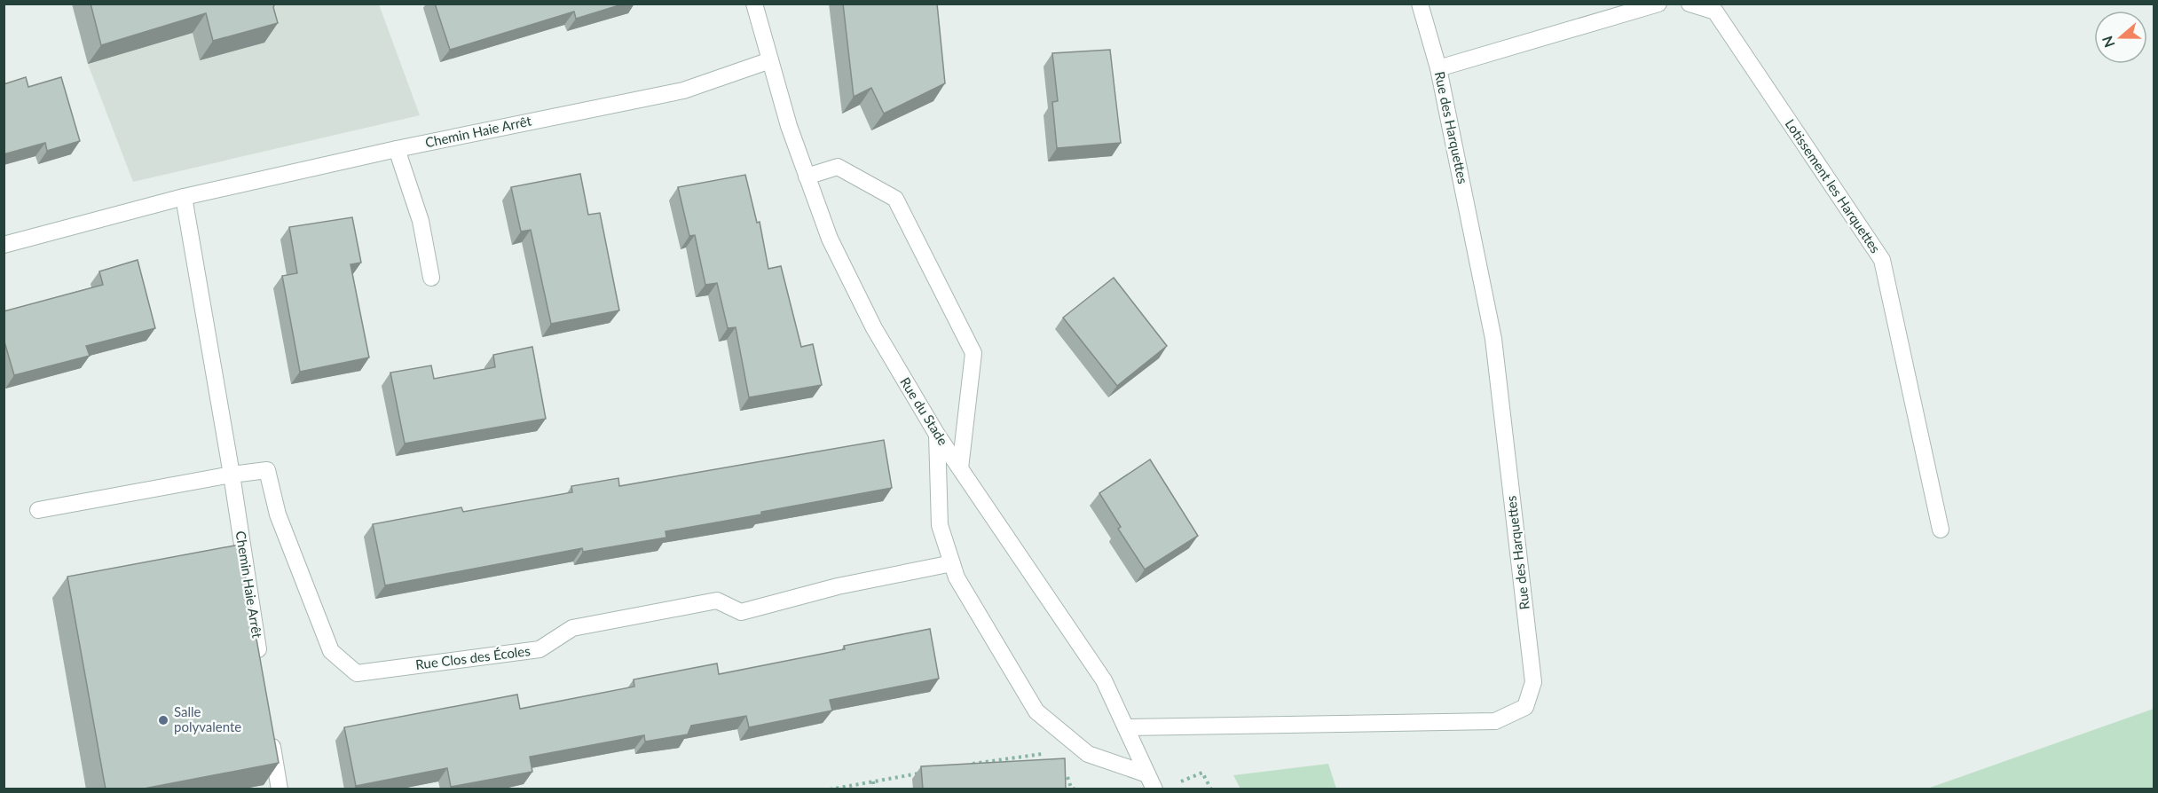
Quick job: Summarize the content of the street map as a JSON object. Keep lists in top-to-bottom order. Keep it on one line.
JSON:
{"streets":{"street":["Rue des Harquettes","Chemin Haie Arrêt","Lotissement les Harquettes","Rue du Stade","Rue Clos des Écoles"]},"crossings":[["Rue des Harquettes","Rue du Stade"],["Chemin Haie Arrêt","Rue du Stade"],["Chemin Haie Arrêt","Rue Clos des Écoles"]],"places":["Salle polyvalente"],"north":"left"}
